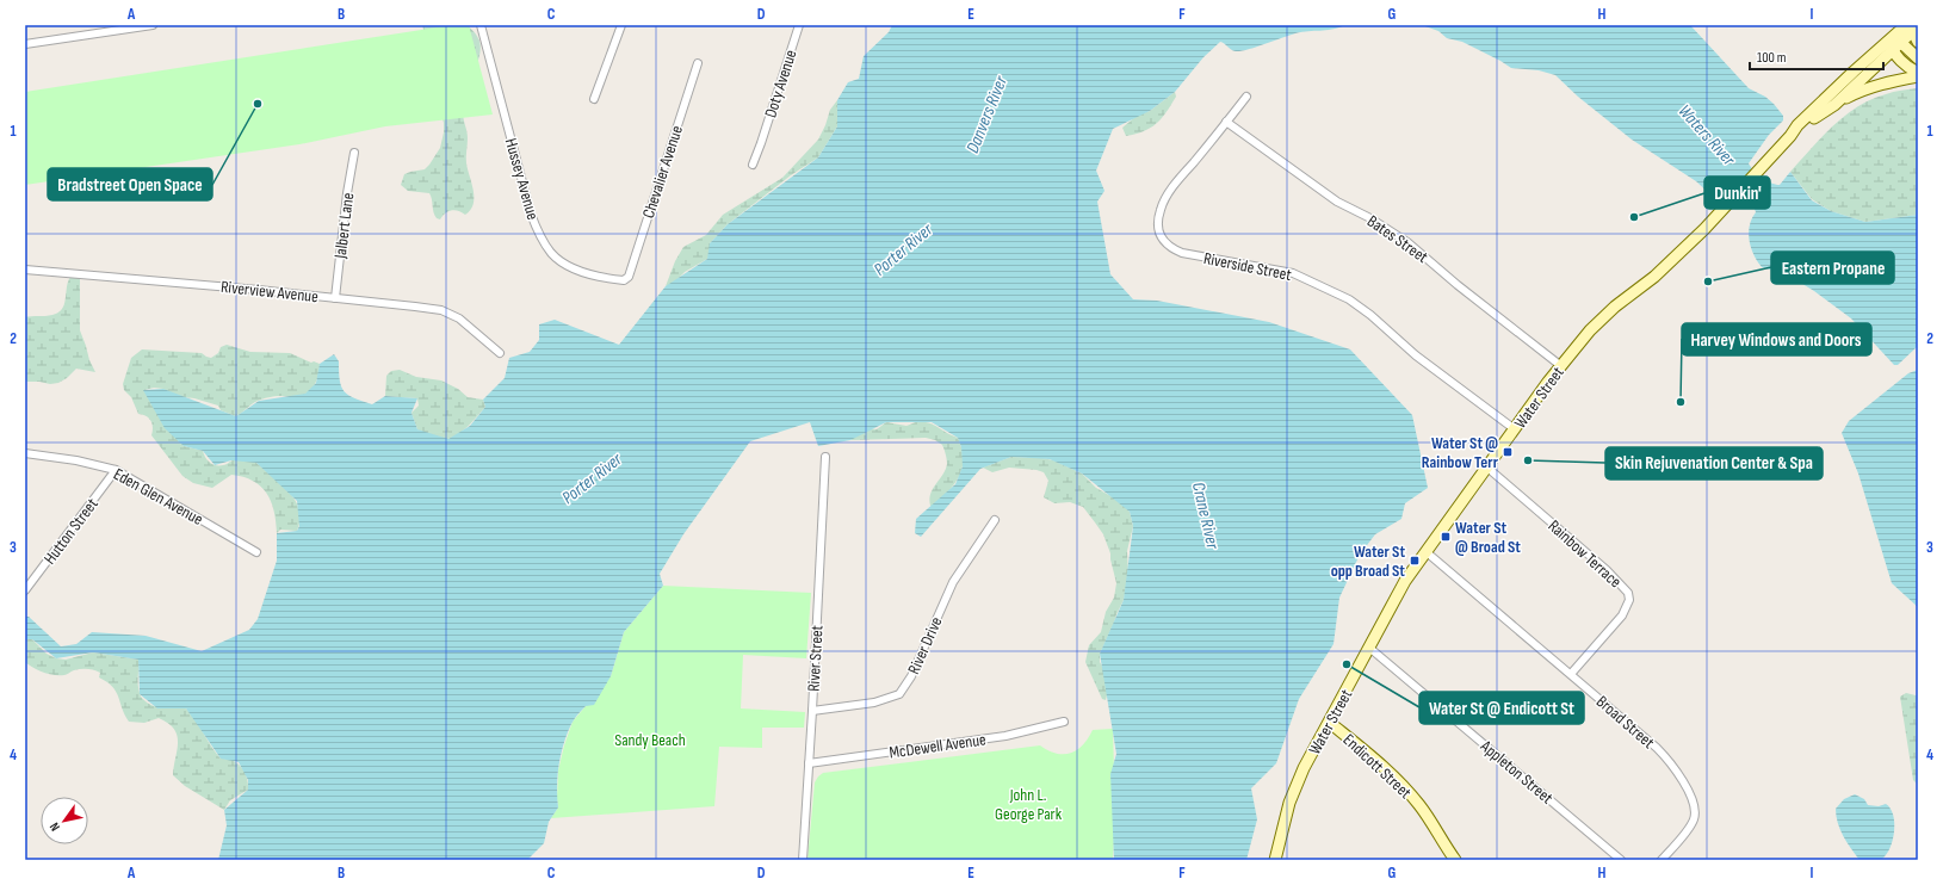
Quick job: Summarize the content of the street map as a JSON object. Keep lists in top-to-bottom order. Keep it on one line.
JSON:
{"streets":{"main road":["Water Street","Endicott Street"],"street":["Doty Avenue","Chevalier Avenue","Hussey Avenue","Jalbert Lane","Bates Street","Riverside Street","Riverview Avenue","Eden Glen Avenue","Hutton Street","Rainbow Terrace","River Drive","River Street","Broad Street","McDewell Avenue","Appleton Street"]},"crossings":[["Chevalier Avenue","Hussey Avenue"],["Jalbert Lane","Riverview Avenue"],["Bates Street","Riverside Street"],["Bates Street","Water Street"],["Riverside Street","Water Street"],["Water Street","Rainbow Terrace"],["Water Street","Broad Street"],["Water Street","Endicott Street"],["Water Street","Appleton Street"],["Eden Glen Avenue","Hutton Street"],["Rainbow Terrace","Broad Street"],["River Drive","River Street"],["River Street","McDewell Avenue"]],"water":["Danvers River","Waters River","Porter River","Crane River"],"parks":["Sandy Beach","John L. George Park"],"places":{"other":["Bradstreet Open Space","Dunkin'","Eastern Propane","Harvey Windows and Doors","Skin Rejuvenation Center & Spa","Water St @ Endicott St"],"transit":["Water St @ Rainbow Terr","Water St @ Broad St","Water St opp Broad St"]},"scale_bar":"100 m","north":"bottom left","grid":{"columns":["A","B","C","D","E","F","G","H","I"],"rows":["1","2","3","4"]}}
